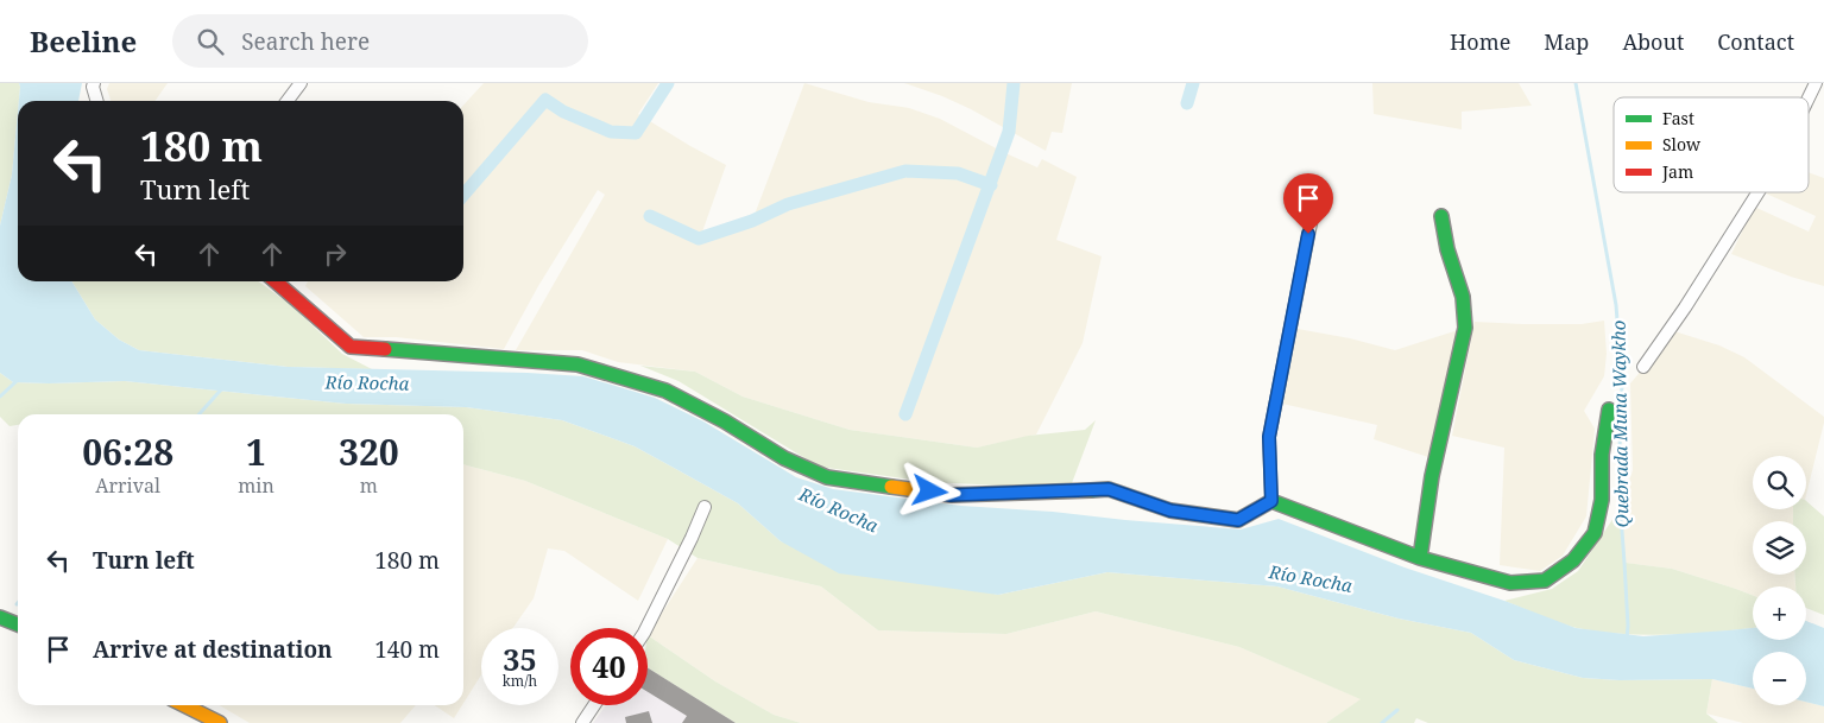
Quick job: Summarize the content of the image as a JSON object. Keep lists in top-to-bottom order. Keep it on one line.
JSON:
{"water":["Río Rocha","Quebrada Muna Waykho"],"legend":["Fast","Slow","Jam"],"page":{"header":"Beeline","search":"Search here","nav":["Home","Map","About","Contact"],"turn":["180 m","Turn left"],"eta":["06:28","Arrival","1","min","320","m"],"map_buttons":["+","−"],"list":[{"name":"Turn left","value":"180 m"},{"name":"Arrive at destination","value":"140 m"}],"speed":"35 km/h","limit":"40"}}
